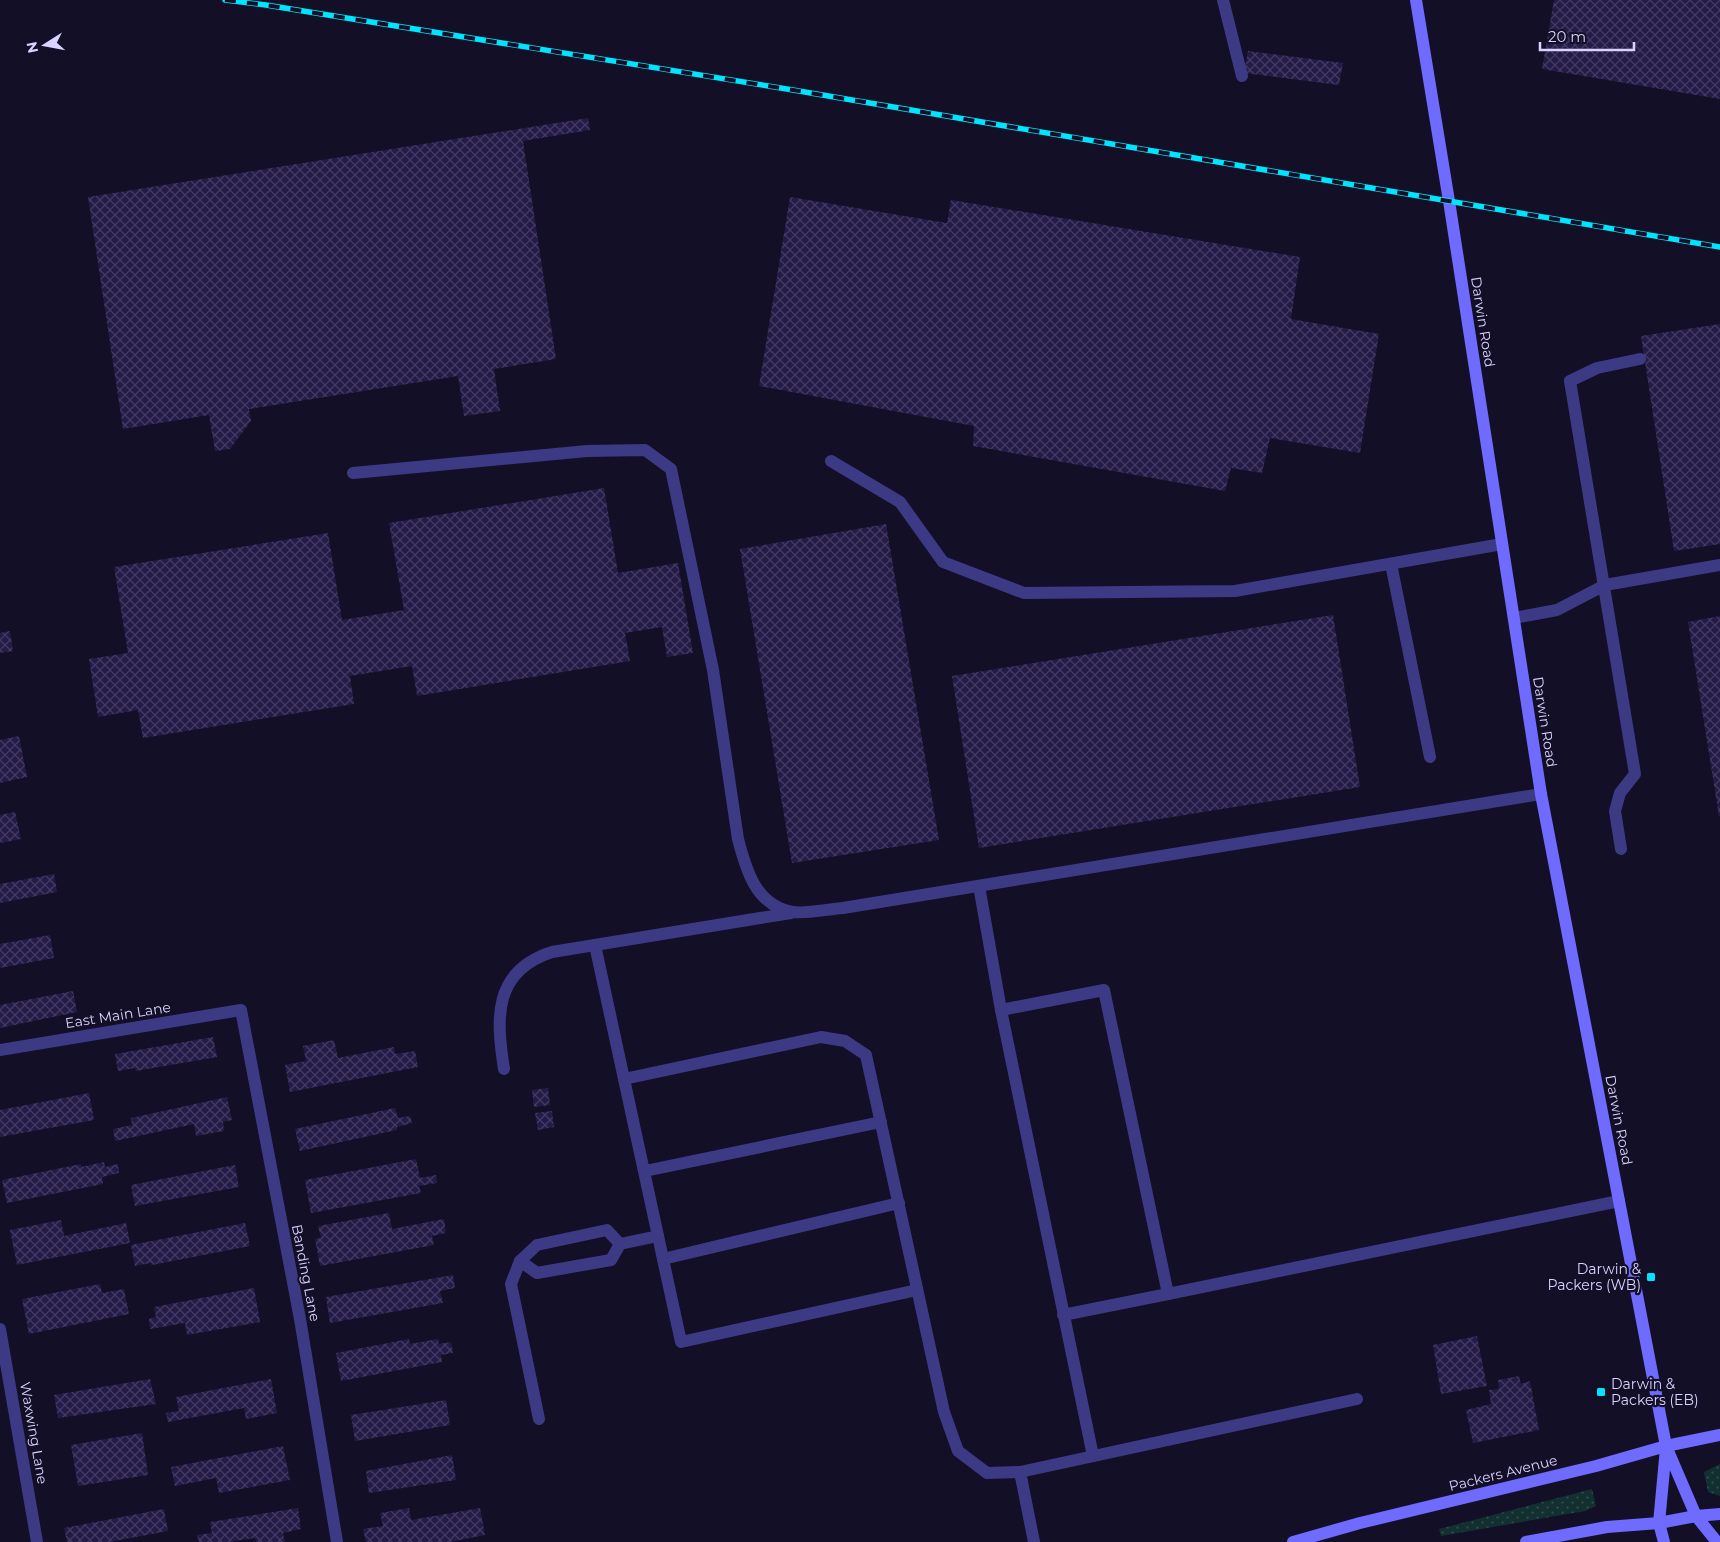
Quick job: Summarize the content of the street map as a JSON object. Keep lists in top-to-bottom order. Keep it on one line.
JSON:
{"streets":{"street":["Darwin Road","East Main Lane","Banding Lane","Waxwing Lane","Packers Avenue"]},"crossings":[["Darwin Road","Packers Avenue"],["East Main Lane","Banding Lane"]],"places":{"transit":["Darwin & Packers (WB)","Darwin & Packers (EB)"]},"scale_bar":"20 m","north":"left"}
